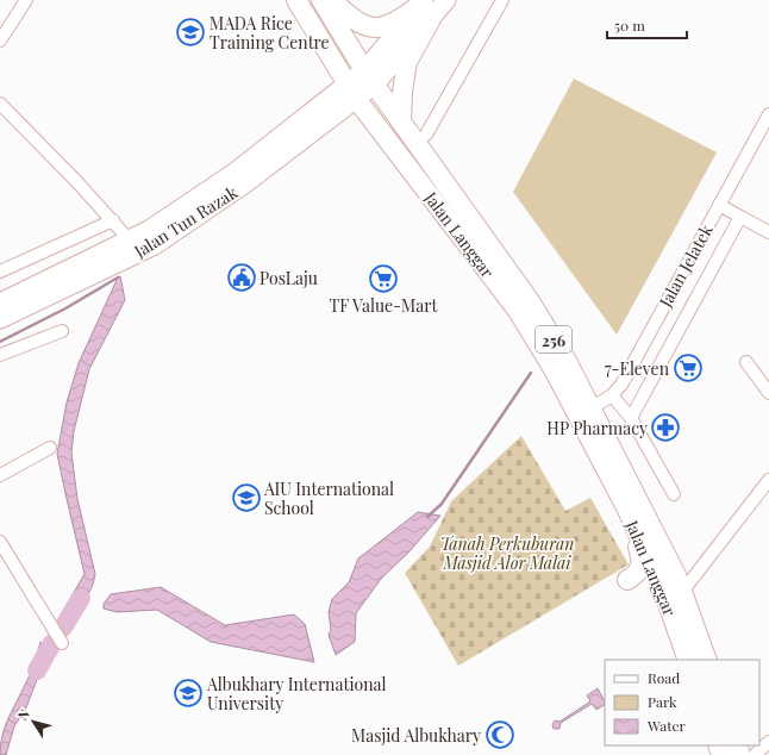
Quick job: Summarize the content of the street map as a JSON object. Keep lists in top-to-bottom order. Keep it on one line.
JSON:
{"streets":{"main road":["Jalan Tun Razak","Jalan Langgar","256"],"street":["Jalan Jelatek"]},"crossings":[["Jalan Tun Razak","Jalan Langgar"],["Jalan Langgar","Jalan Jelatek"]],"parks":["Tanah Perkuburan Masjid Alor Malai"],"places":{"school or university":["MADA Rice Training Centre","AIU International School","Albukhary International University"],"public building":["PosLaju"],"supermarket":["TF Value-Mart","7-Eleven"],"pharmacy":["HP Pharmacy"],"mosque":["Masjid Albukhary"]},"legend":["Road","Park","Water"],"scale_bar":"50 m","north":"top left"}
